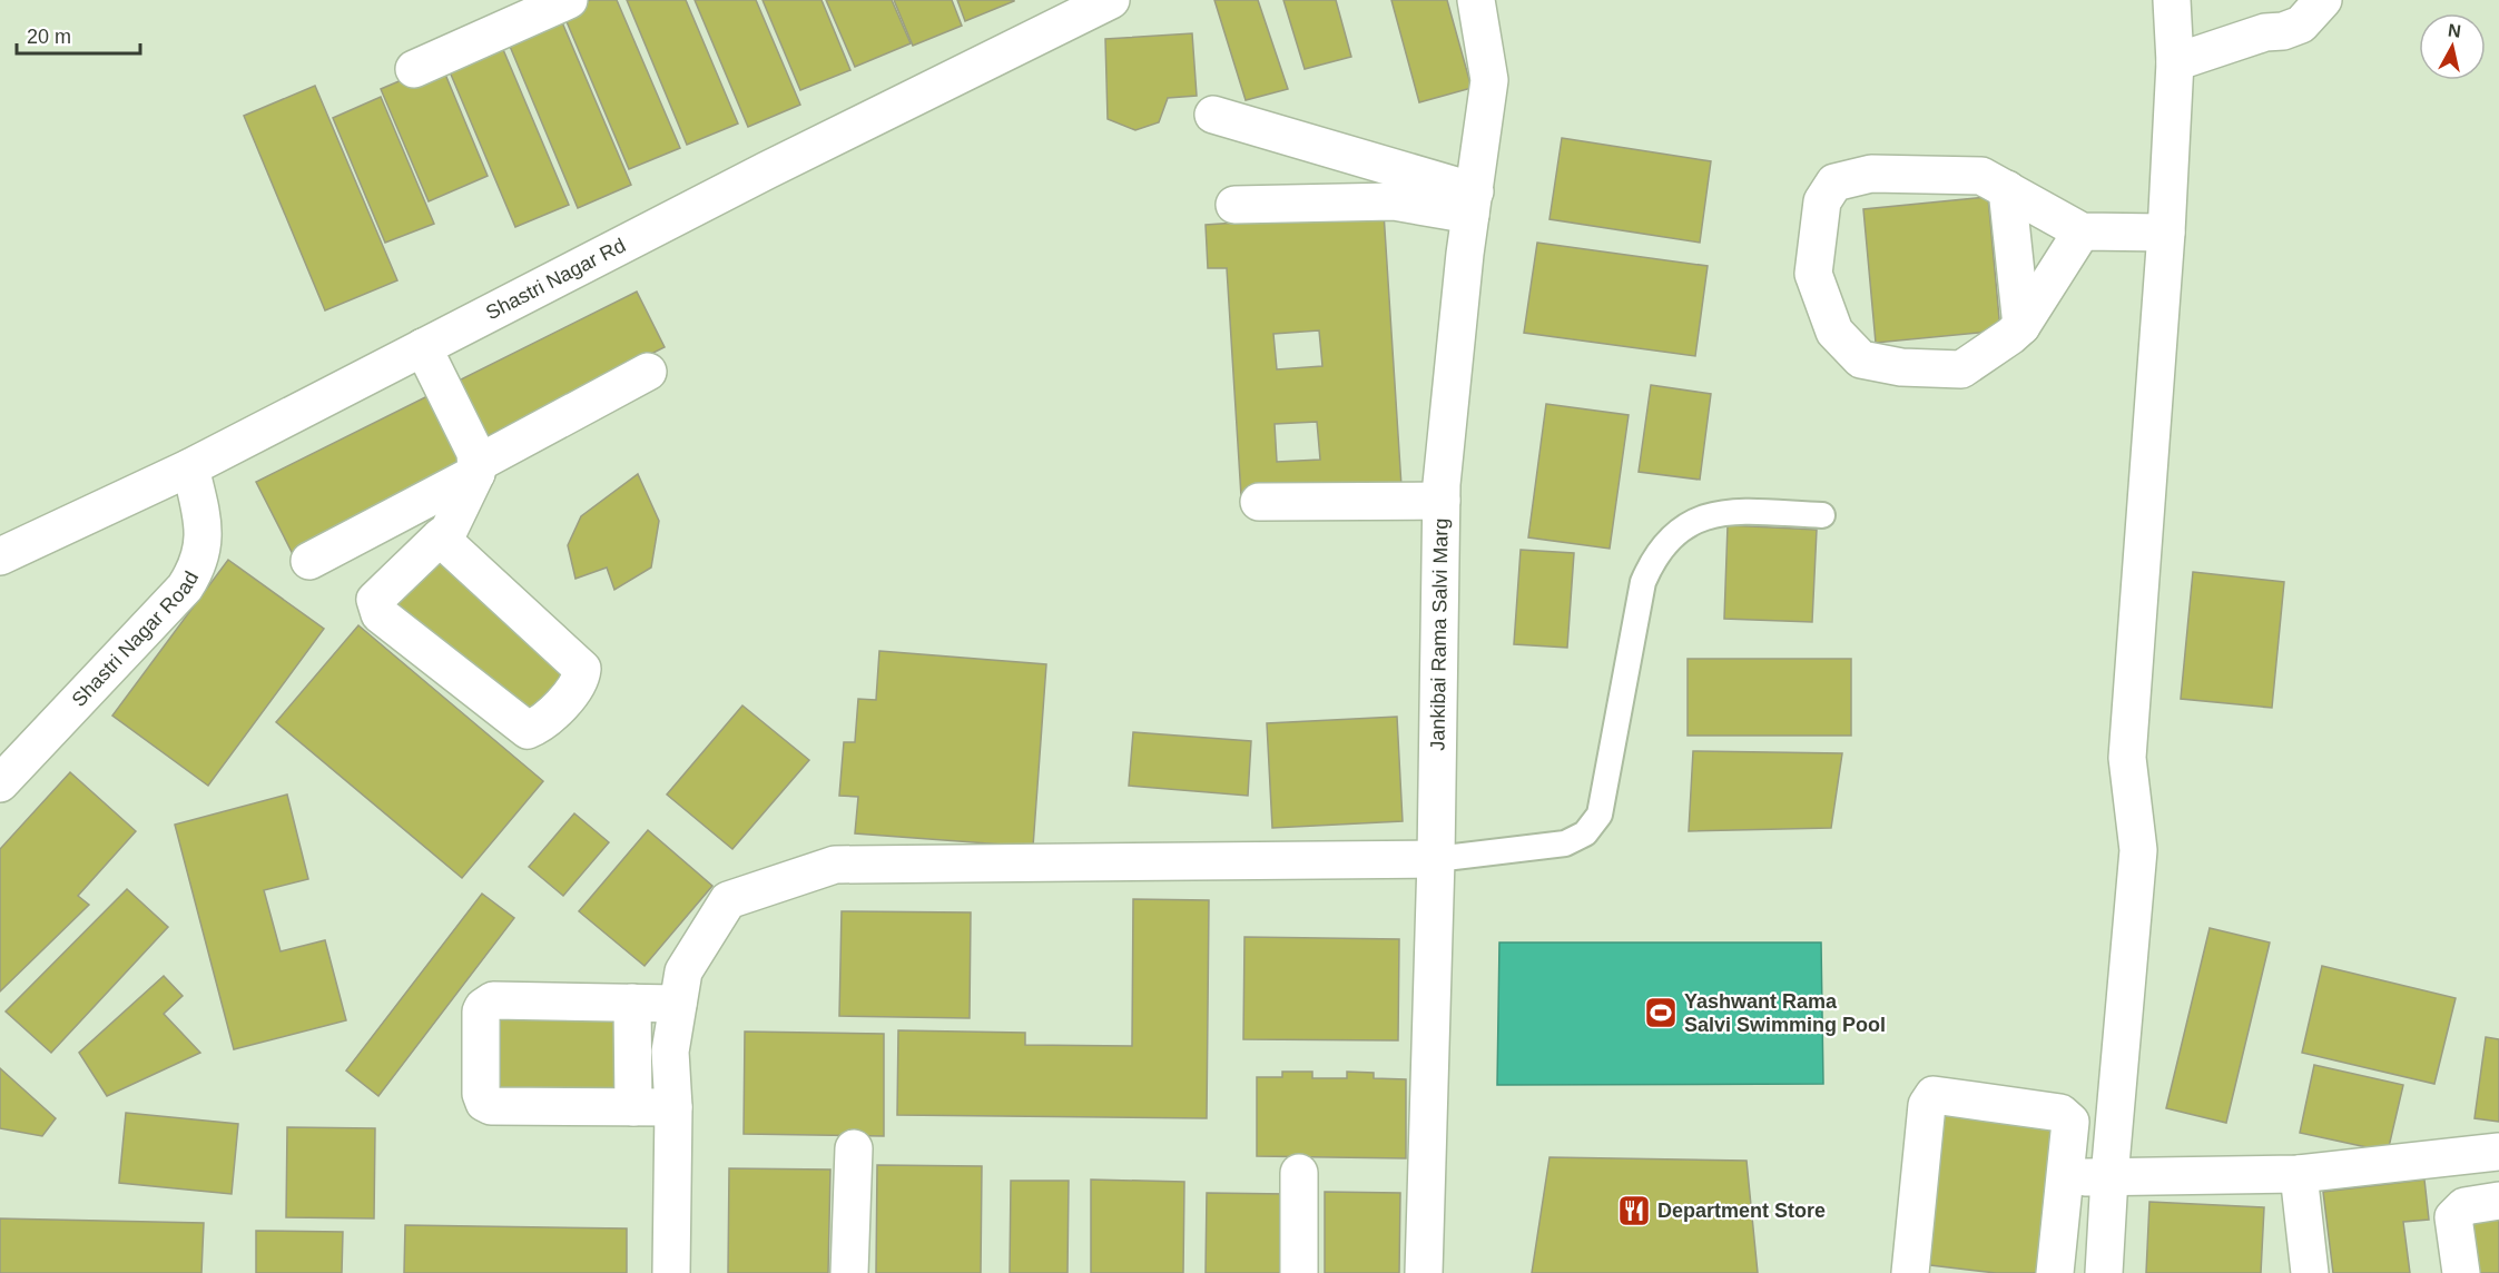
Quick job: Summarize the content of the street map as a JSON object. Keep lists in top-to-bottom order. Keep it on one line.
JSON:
{"streets":{"street":["Shastri Nagar Rd","Jankibai Rama Salvi Marg","Shastri Nagar Road"]},"crossings":[["Shastri Nagar Rd","Shastri Nagar Road"]],"places":{"sports":["Yashwant Rama Salvi Swimming Pool"],"restaurant":["Department Store"]},"scale_bar":"20 m","north":"top"}
